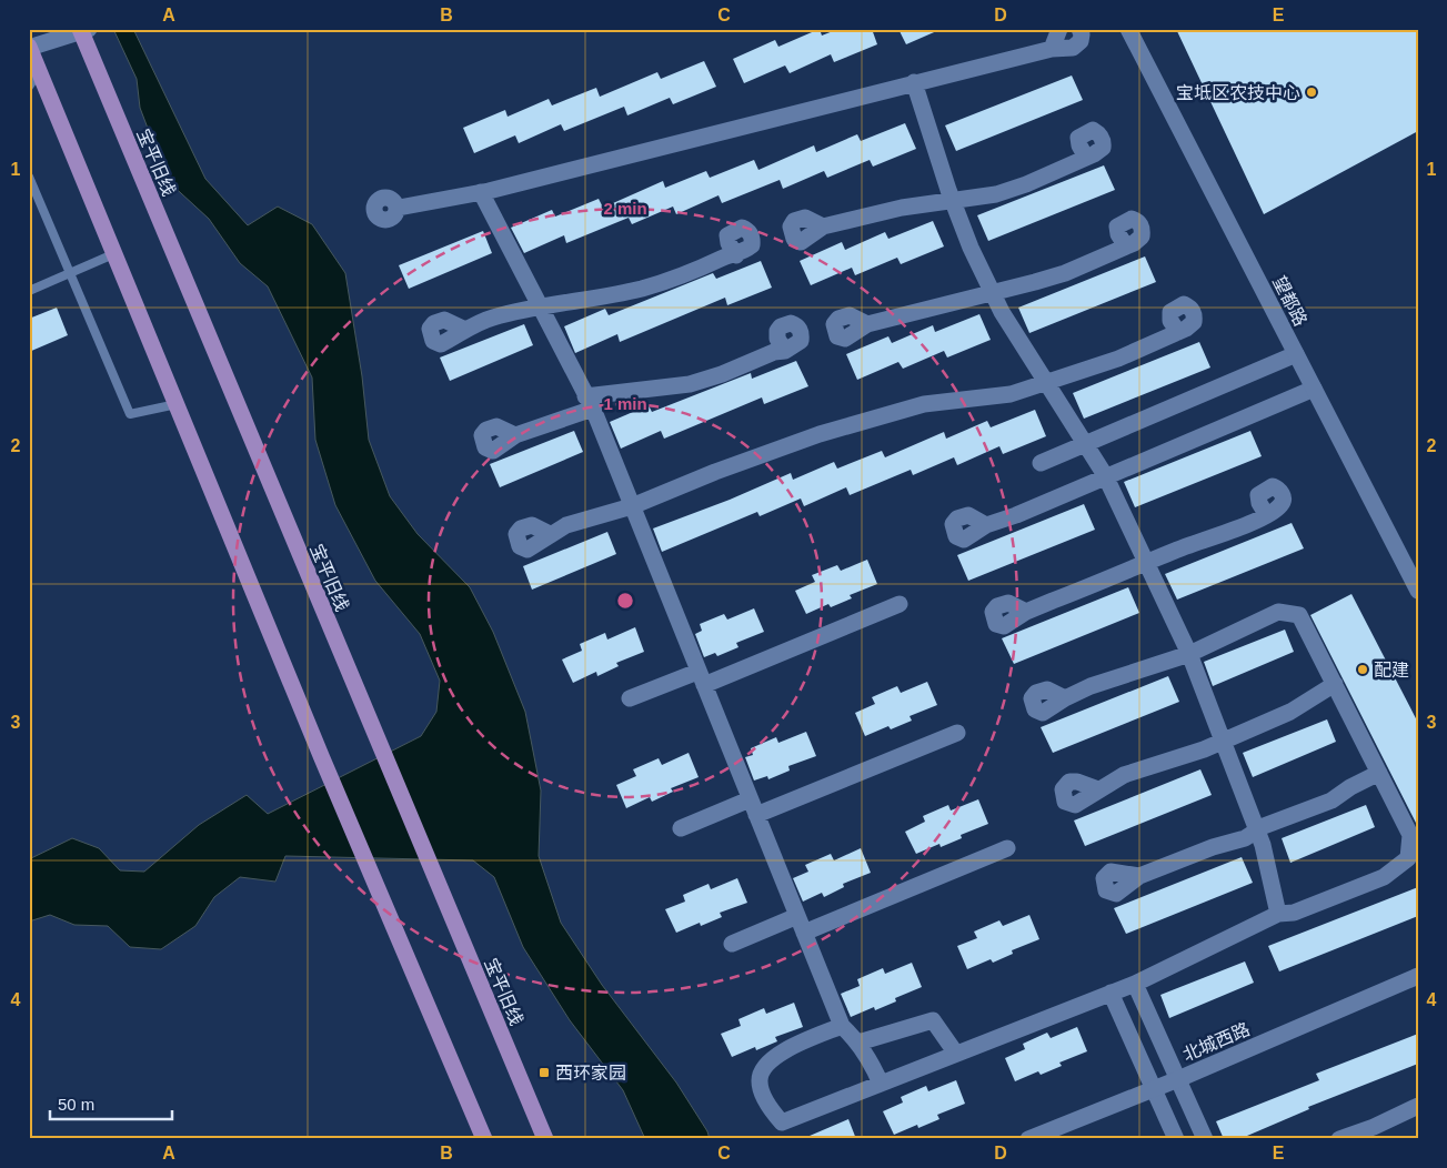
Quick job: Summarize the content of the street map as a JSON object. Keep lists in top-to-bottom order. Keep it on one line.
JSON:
{"streets":{"main road":["宝平旧线"],"street":["望都路","北城西路"]},"places":{"other":["宝坻区农技中心","配建"],"transit":["西环家园"]},"scale_bar":"50 m","grid":{"columns":["A","B","C","D","E"],"rows":["1","2","3","4"]},"rings":["2 min","1 min"]}
